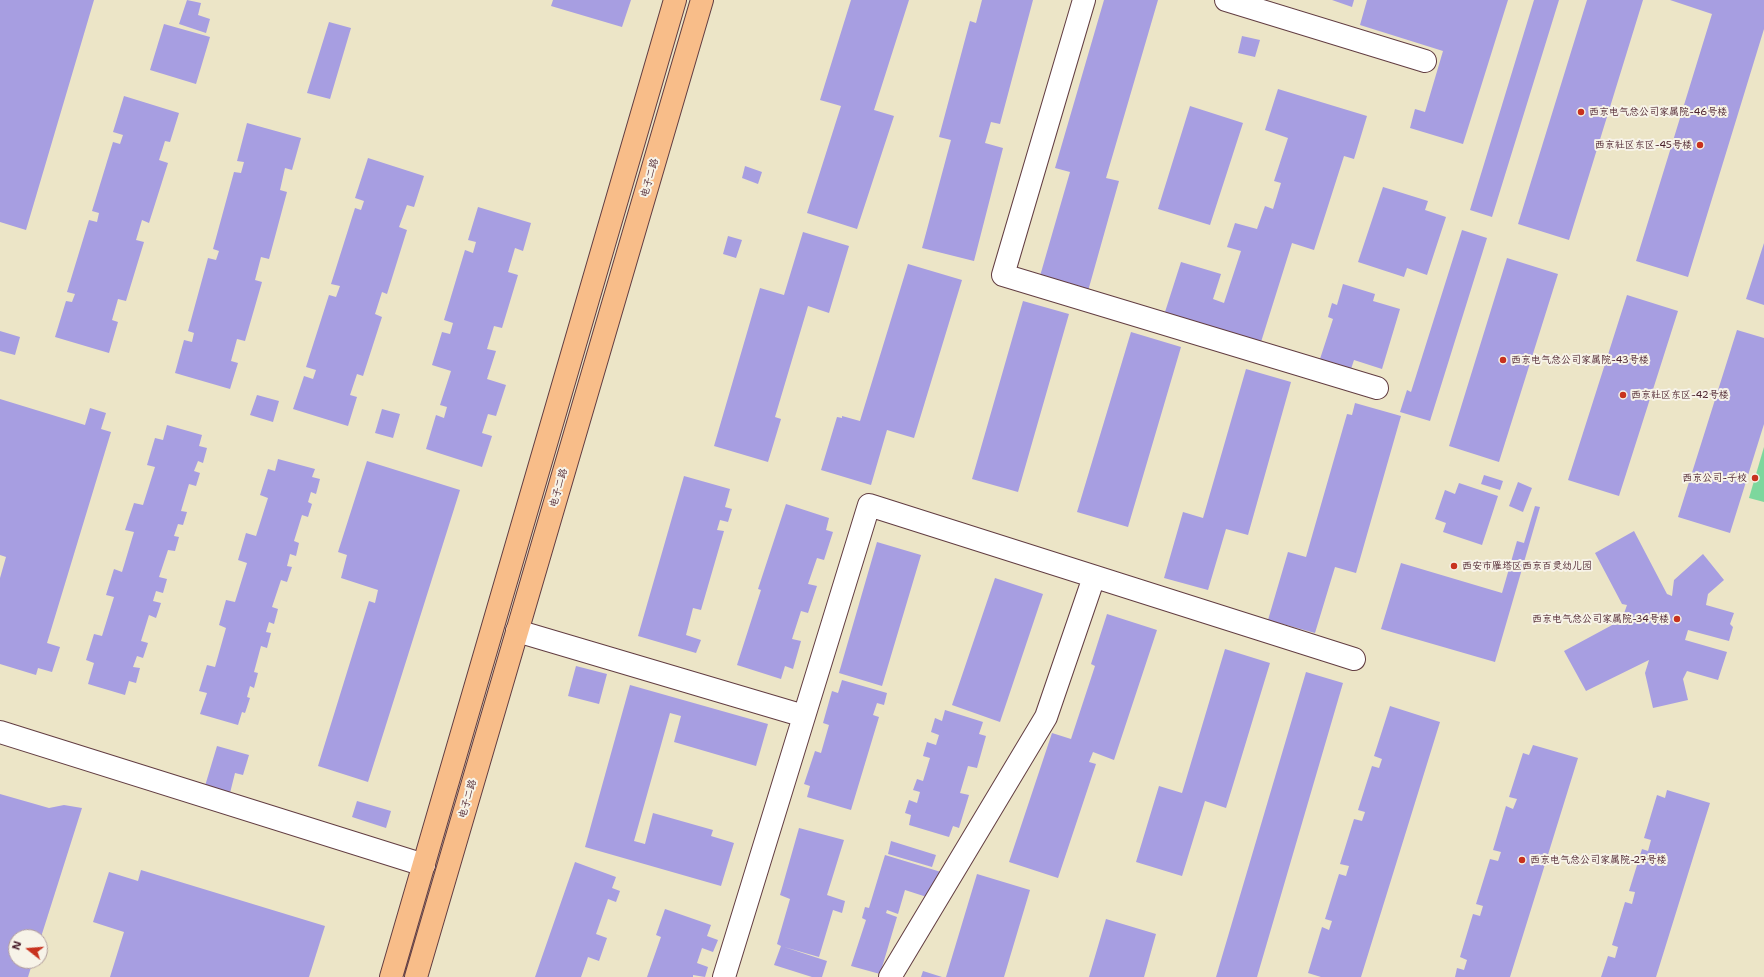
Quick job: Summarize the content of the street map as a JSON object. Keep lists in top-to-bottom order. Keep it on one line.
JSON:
{"streets":{"main road":["电子二路"]},"places":["西京电气总公司家属院-46号楼","西京社区东区-45号楼","西京电气总公司家属院-43号楼","西京社区东区-42号楼","西京公司-子校","西安市雁塔区西京百灵幼儿园","西京电气总公司家属院-34号楼","西京电气总公司家属院-27号楼"],"north":"left"}
